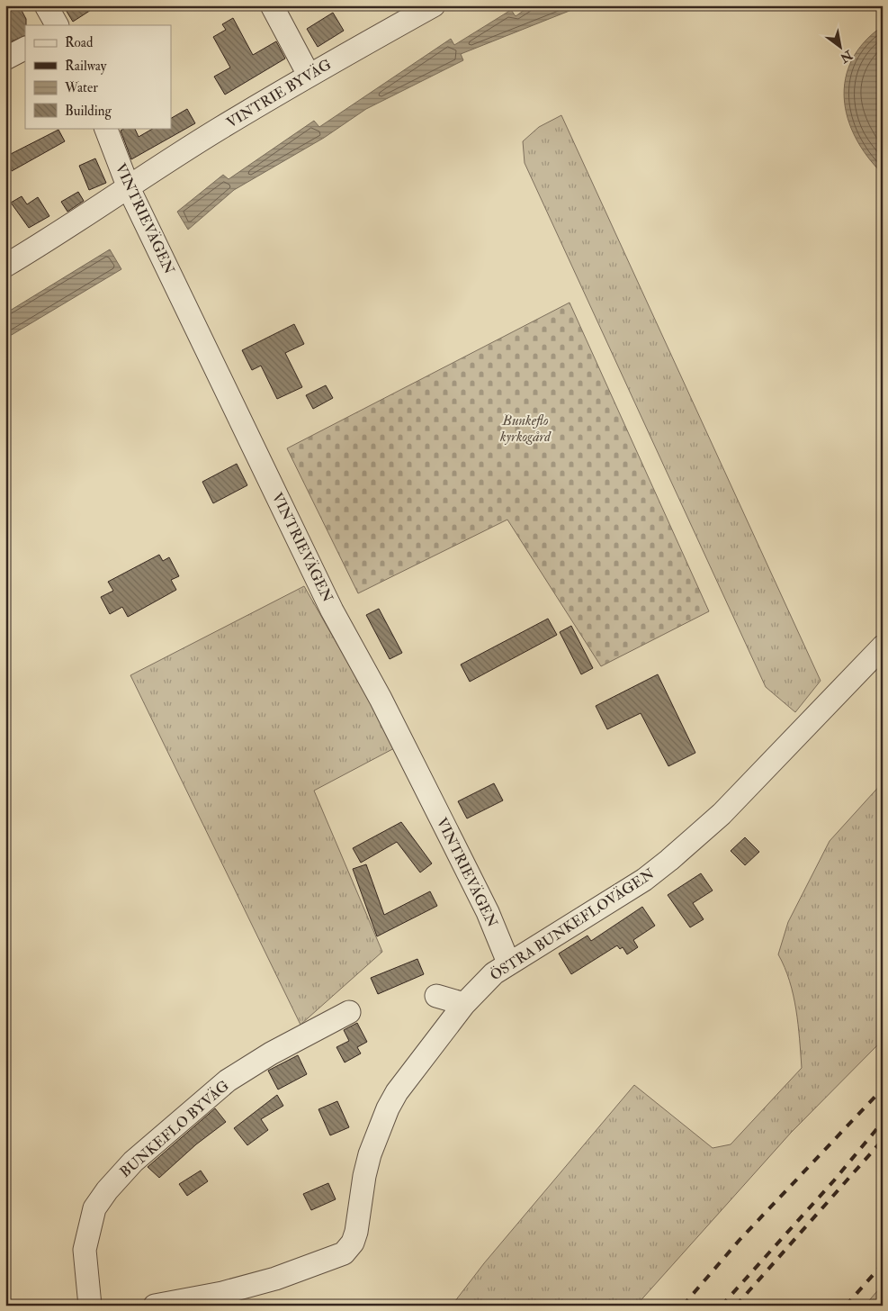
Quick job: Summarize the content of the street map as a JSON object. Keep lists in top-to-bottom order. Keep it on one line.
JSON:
{"streets":{"street":["VINTRIE BYVÄG","VINTRIEVÄGEN","ÖSTRA BUNKEFLOVÄGEN","BUNKEFLO BYVÄG"]},"crossings":[["VINTRIE BYVÄG","VINTRIEVÄGEN"],["VINTRIEVÄGEN","ÖSTRA BUNKEFLOVÄGEN"]],"parks":["Bunkeflo kyrkogård"],"legend":["Road","Railway","Water","Building"],"north":"bottom right"}
